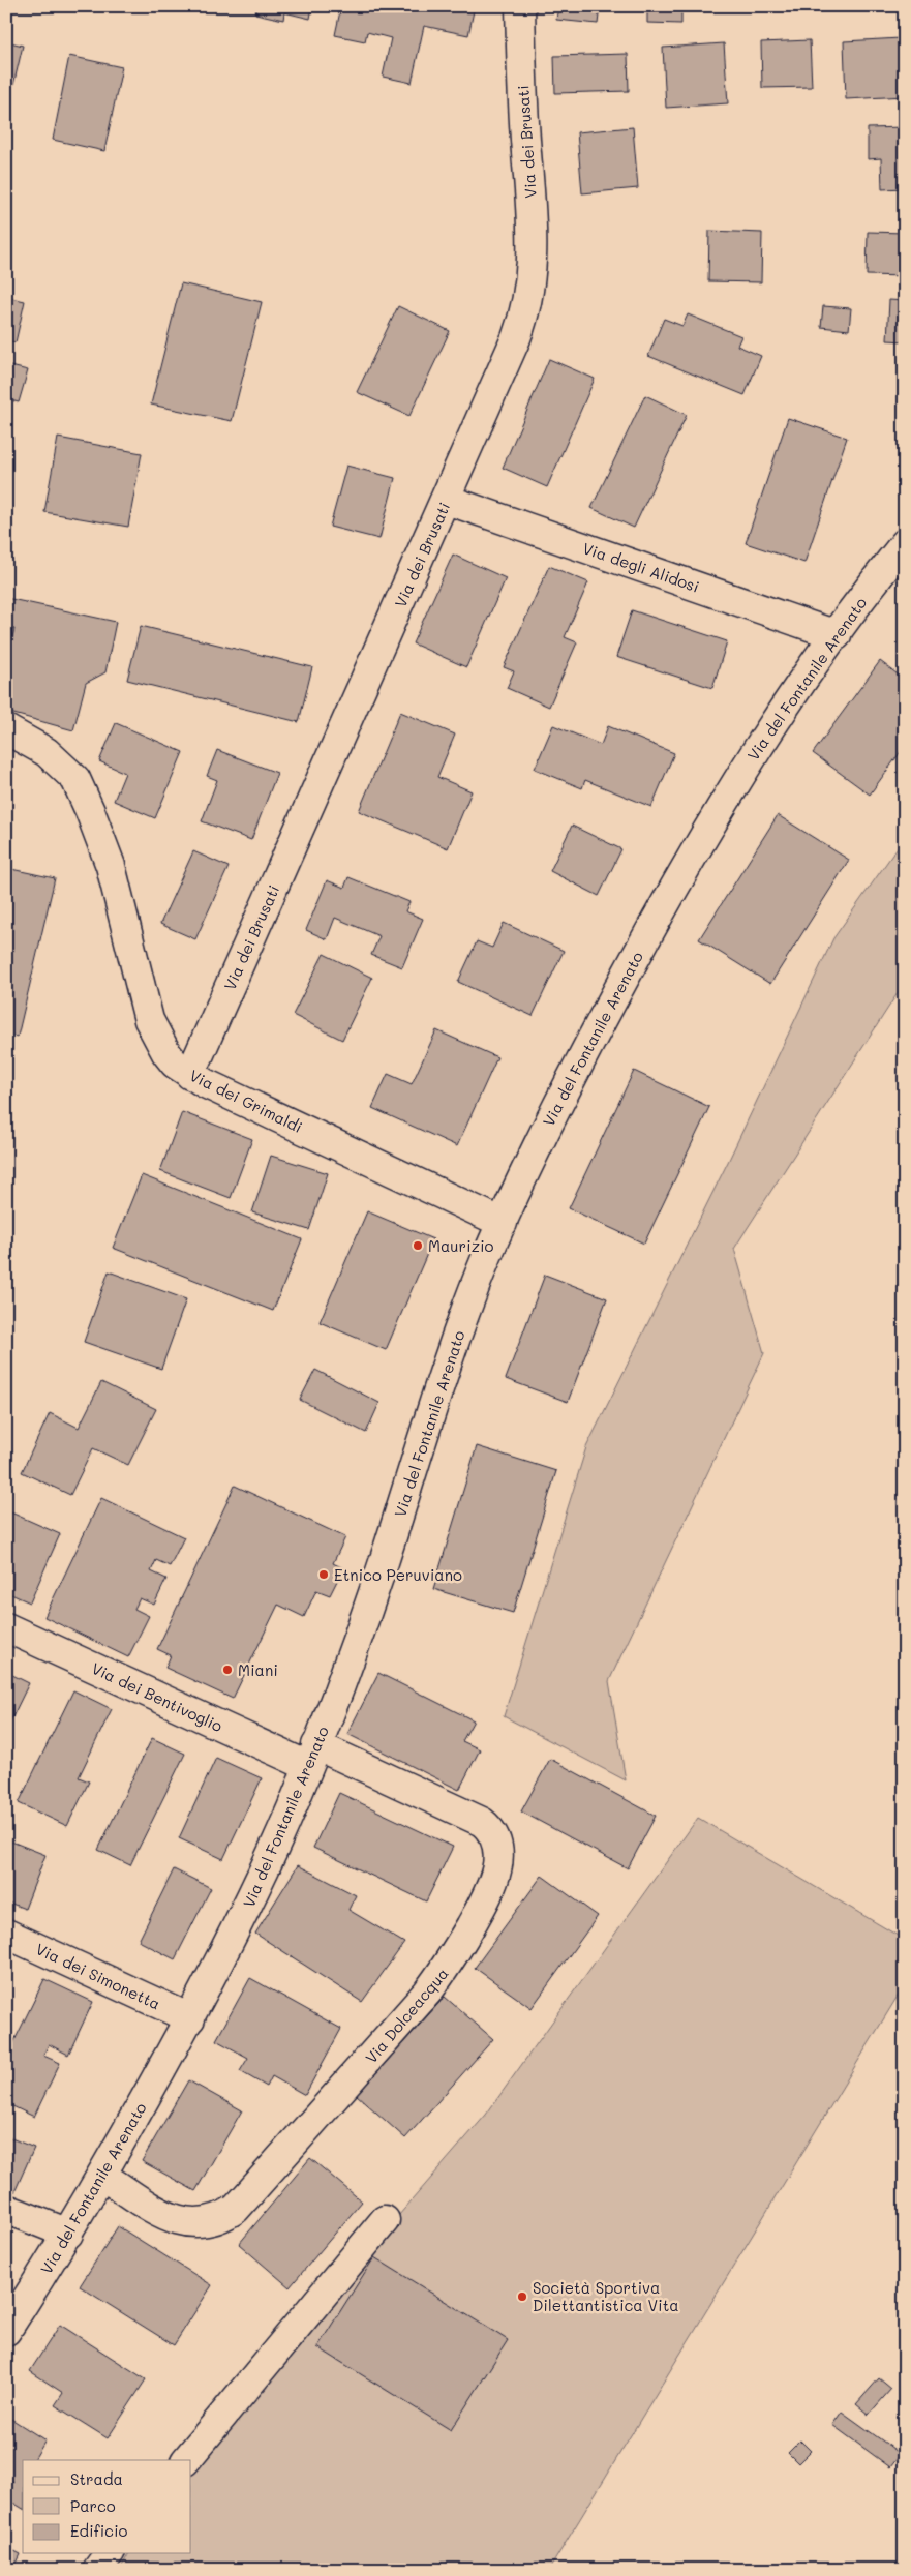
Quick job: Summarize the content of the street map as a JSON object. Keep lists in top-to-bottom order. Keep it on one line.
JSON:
{"streets":{"street":["Via dei Brusati","Via degli Alidosi","Via del Fontanile Arenato","Via dei Grimaldi","Via dei Bentivoglio","Via dei Simonetta","Via Dolceacqua"]},"crossings":[["Via dei Brusati","Via degli Alidosi"],["Via dei Brusati","Via dei Grimaldi"],["Via degli Alidosi","Via del Fontanile Arenato"],["Via del Fontanile Arenato","Via dei Grimaldi"],["Via del Fontanile Arenato","Via dei Bentivoglio"],["Via del Fontanile Arenato","Via dei Simonetta"],["Via del Fontanile Arenato","Via Dolceacqua"],["Via dei Bentivoglio","Via Dolceacqua"]],"places":["Maurizio","Etnico Peruviano","Miani","Società Sportiva Dilettantistica Vita"],"legend":["Strada","Parco","Edificio"]}
